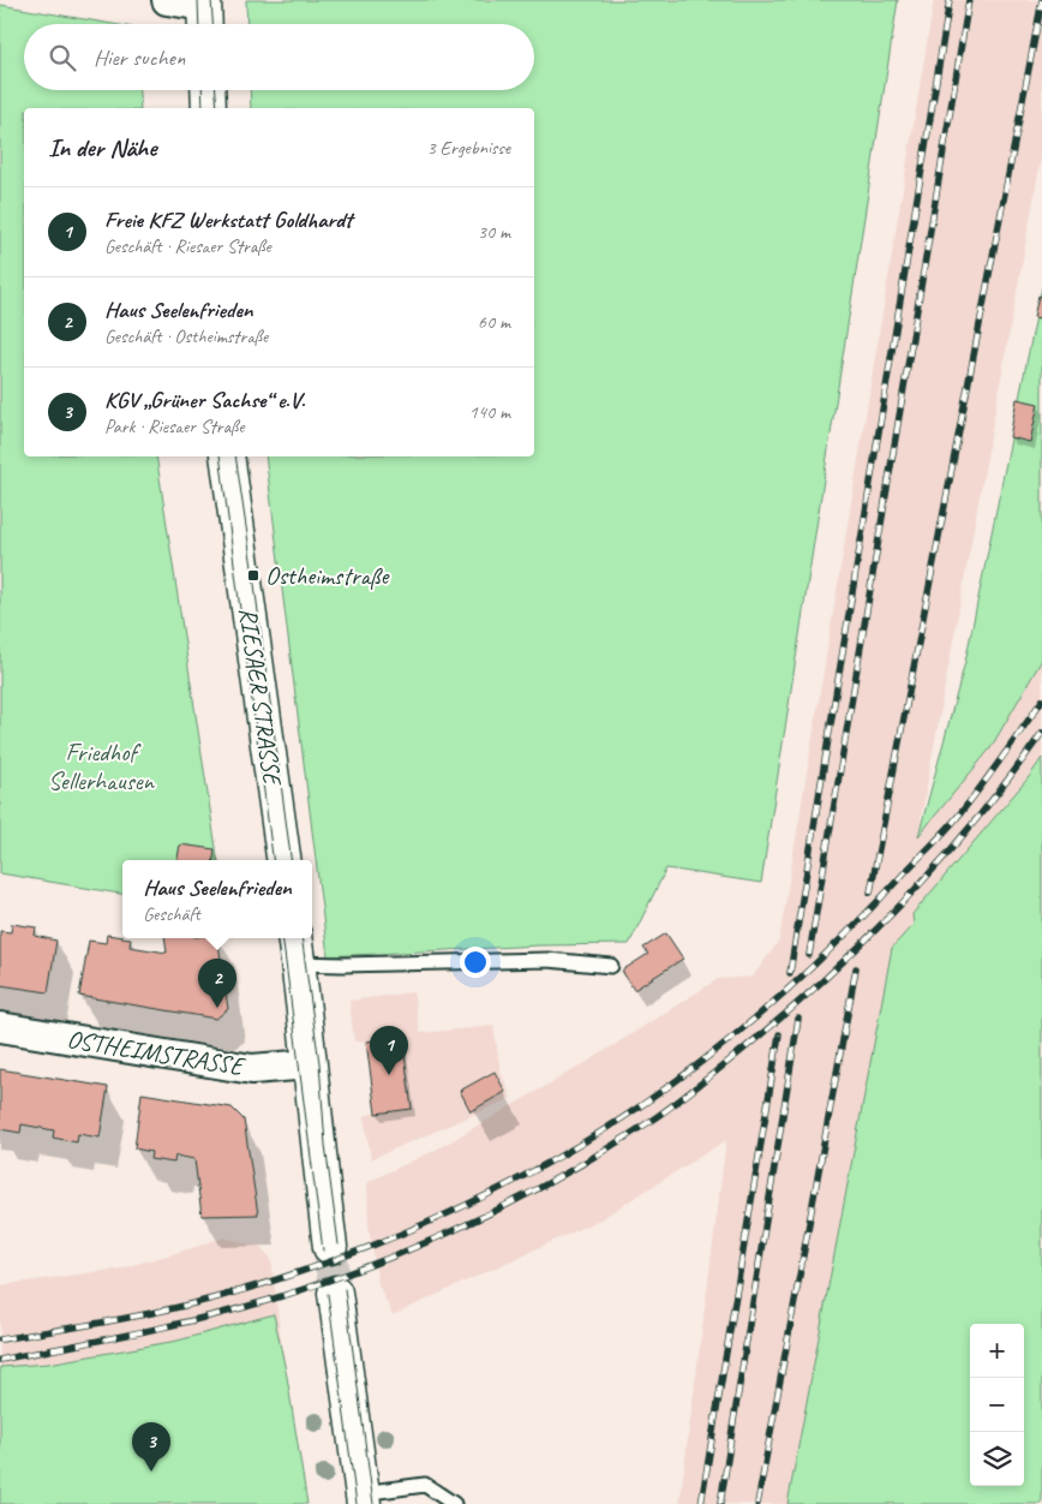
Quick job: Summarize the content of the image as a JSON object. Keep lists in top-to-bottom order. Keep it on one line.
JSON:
{"streets":{"main road":["RIESAER STRASSE"],"street":["OSTHEIMSTRASSE"]},"parks":["Friedhof Sellerhausen"],"places":{"transit":["Ostheimstraße"]},"page":{"search":"Hier suchen","heading":["In der Nähe","3 Ergebnisse"],"list":[{"mark":"1","name":"Freie KFZ Werkstatt Goldhardt","note":"Geschäft · Riesaer Straße","value":"30 m"},{"mark":"2","name":"Haus Seelenfrieden","note":"Geschäft · Ostheimstraße","value":"60 m"},{"mark":"3","name":"KGV „Grüner Sachse“ e.V.","note":"Park · Riesaer Straße","value":"140 m"}],"popup":["Haus Seelenfrieden","Geschäft"],"pins":["2","1","3"],"map_buttons":["+","−"]}}
